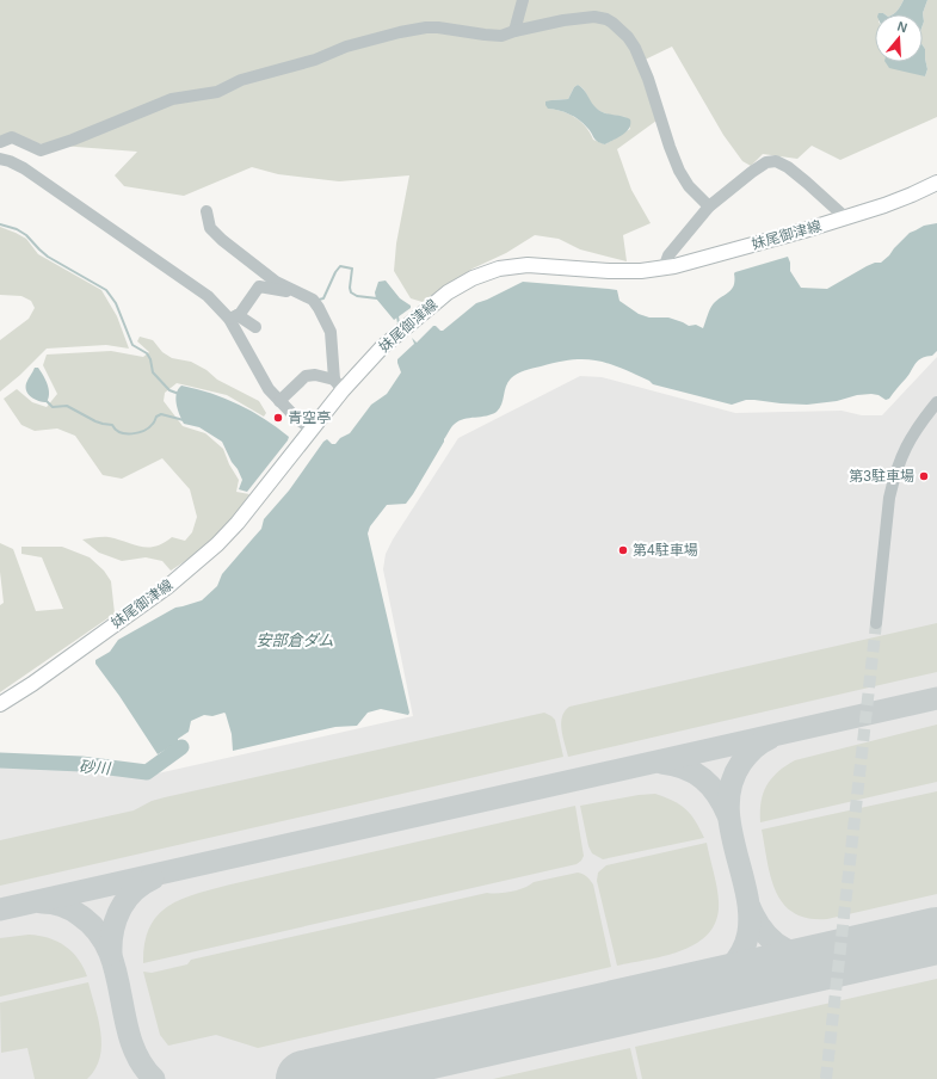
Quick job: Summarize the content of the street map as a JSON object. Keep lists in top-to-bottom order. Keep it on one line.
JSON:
{"streets":{"main road":["妹尾御津線"]},"water":["安部倉ダム","砂川"],"places":["青空亭","第3駐車場","第4駐車場"],"north":"top"}
